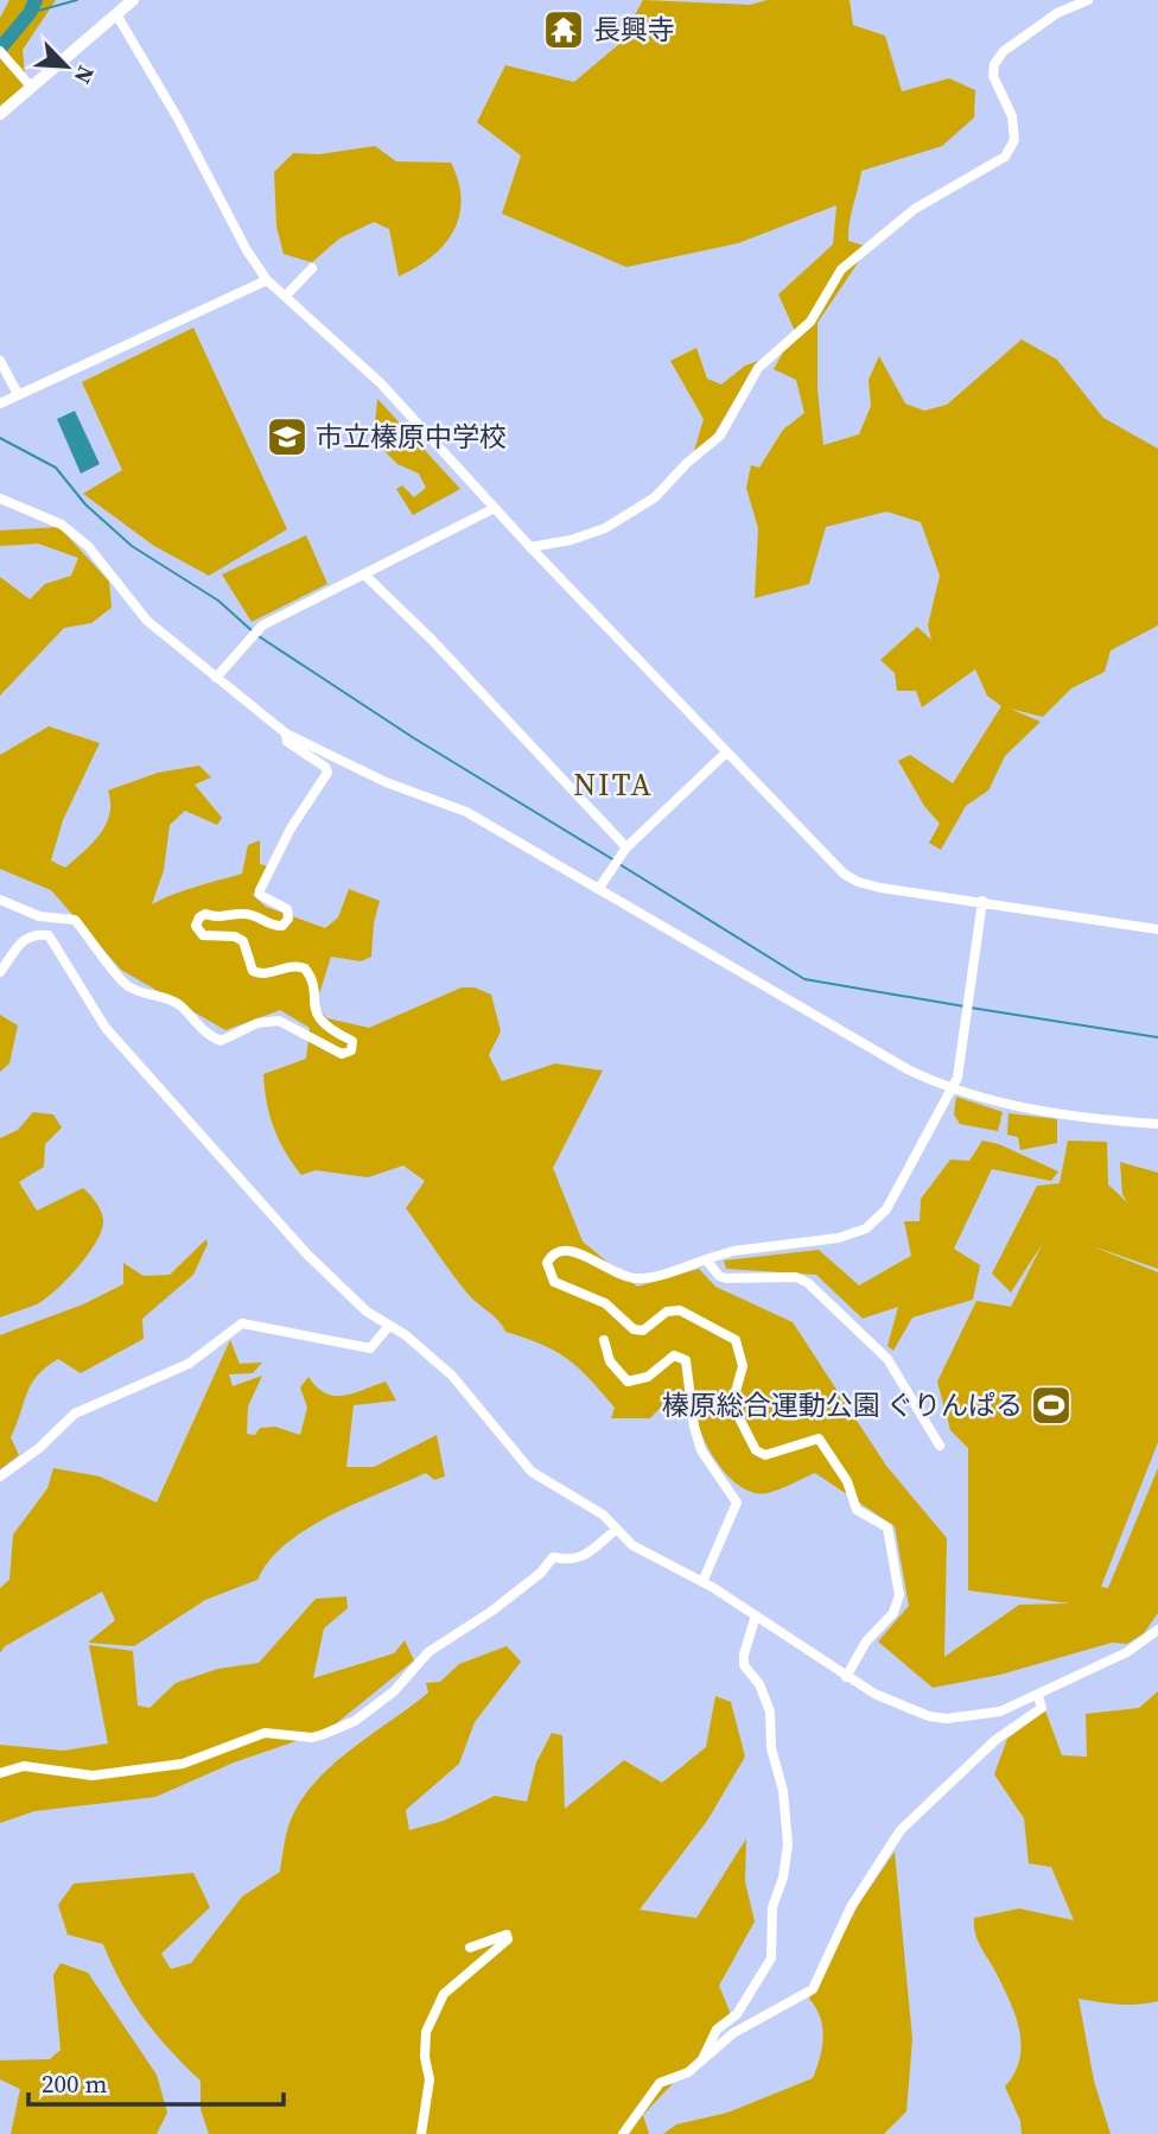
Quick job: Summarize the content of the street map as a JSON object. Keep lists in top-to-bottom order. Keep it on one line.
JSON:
{"districts":["NITA"],"places":{"temple":["長興寺"],"school or university":["市立榛原中学校"],"sports":["榛原総合運動公園 ぐりんぱる"]},"scale_bar":"200 m","north":"bottom right"}
